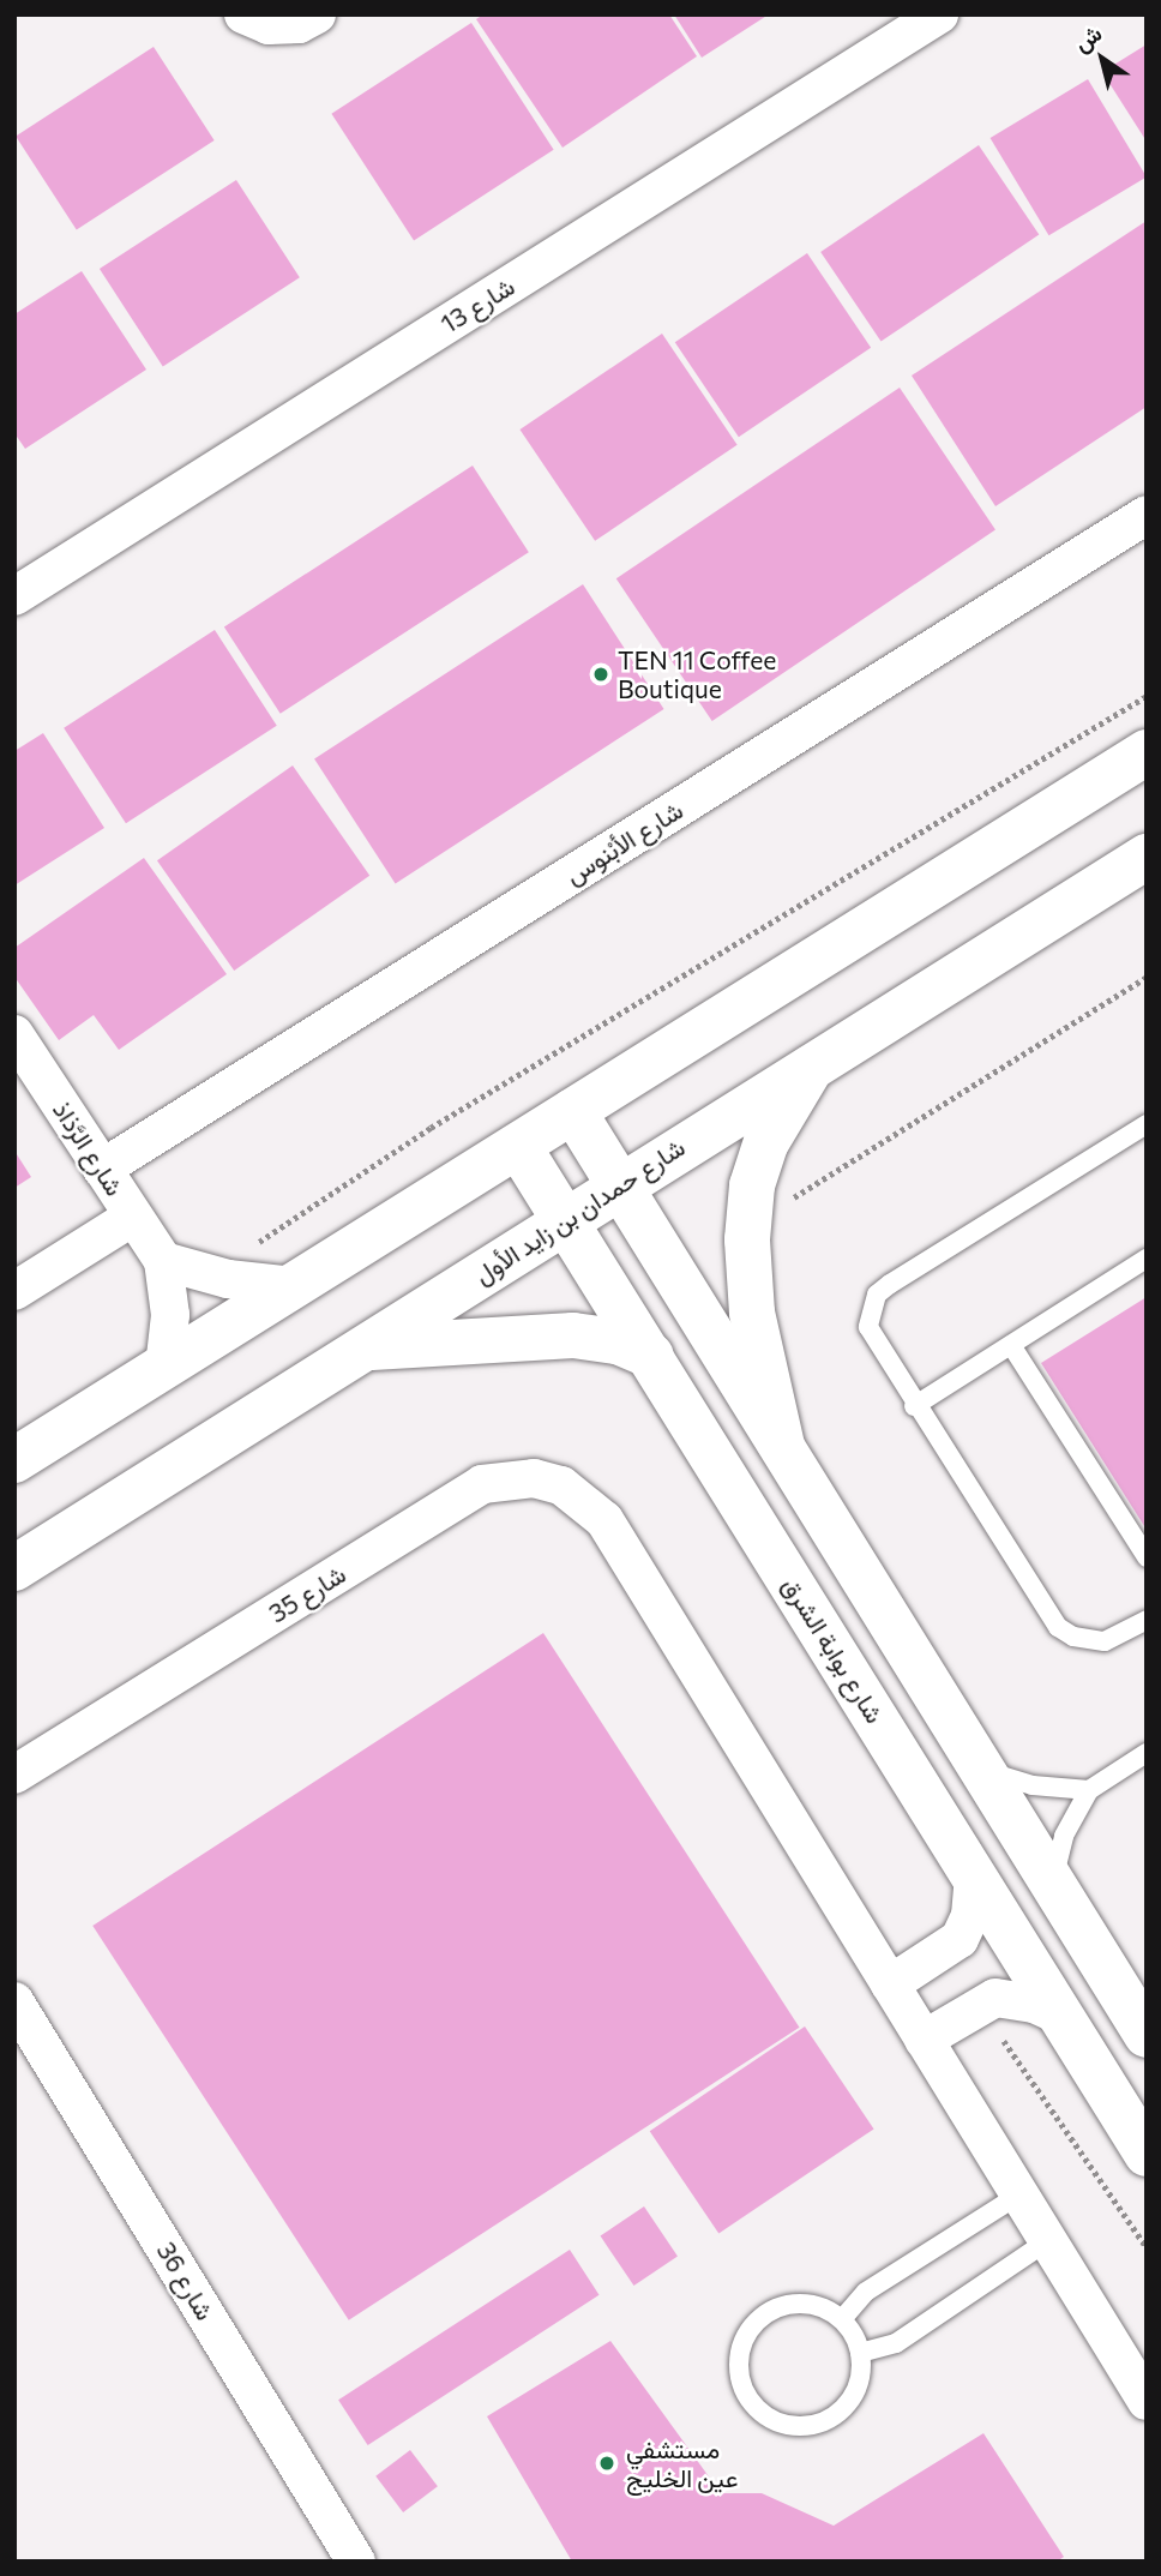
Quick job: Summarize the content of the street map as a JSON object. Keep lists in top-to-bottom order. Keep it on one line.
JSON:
{"streets":{"main road":["شارع حمدان بن زايد الأول","شارع بوابة الشرق"],"street":["شارع 13","شارع الأبْنوس","شارع الرَّذاذ","شارع 35","شارع 36"]},"crossings":[["شارع الأبْنوس","شارع الرَّذاذ"],["شارع حمدان بن زايد الأول","شارع بوابة الشرق"]],"places":["TEN 11 Coffee Boutique","مستشفي عين الخليج"],"north":"top left"}
